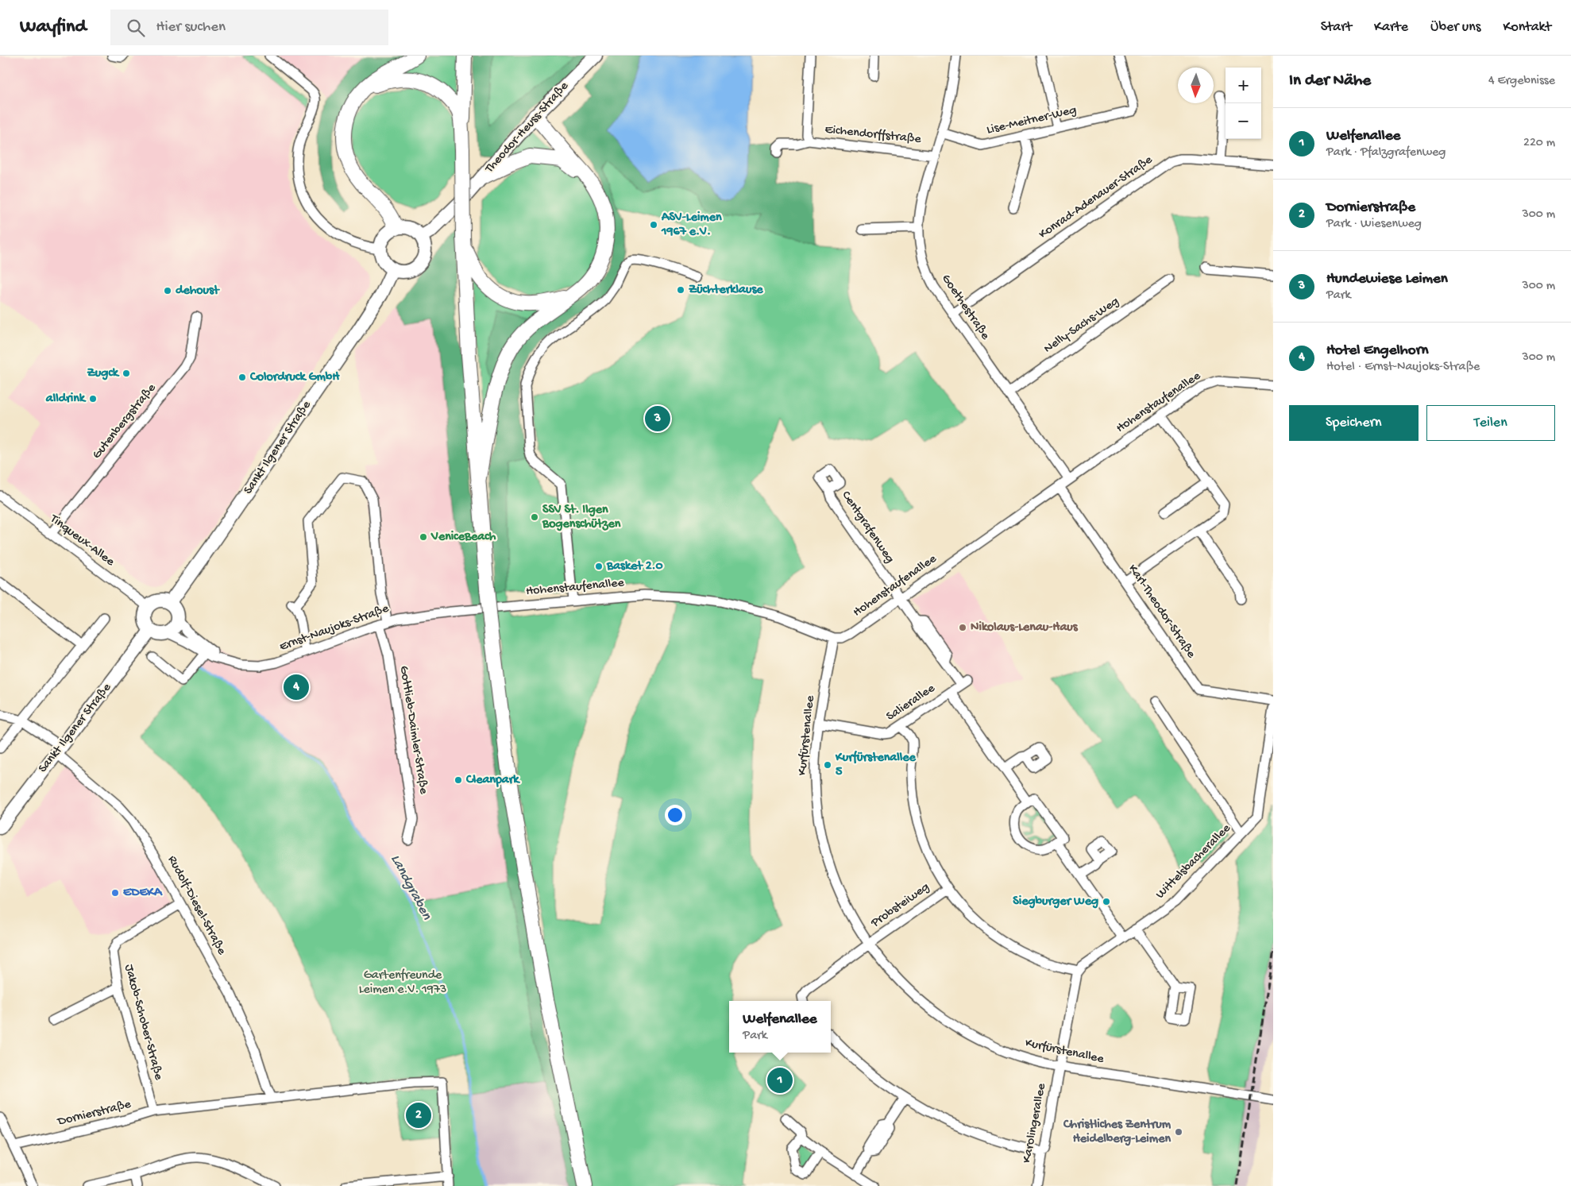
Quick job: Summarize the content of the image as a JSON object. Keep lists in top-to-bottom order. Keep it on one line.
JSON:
{"streets":{"street":["Lise-Meitner-Weg","Theodor-Heuss-Straße","Eichendorffstraße","Konrad-Adenauer-Straße","Goethestraße","Nelly-Sachs-Weg","Hohenstaufenallee","Gutenbergstraße","Sankt Ilgener Straße","Centgrafenweg","Tinqueux-Allee","Karl-Theodor-Straße","Ernst-Naujoks-Straße","Salierallee","Gottlieb-Daimler-Straße","Kurfürstenallee","Wittelsbacherallee","Rudolf-Diesel-Straße","Probsteiweg","Jakob-Schober-Straße","Dornierstraße","Karolingerallee"]},"crossings":[["Lise-Meitner-Weg","Goethestraße"],["Theodor-Heuss-Straße","Sankt Ilgener Straße"],["Eichendorffstraße","Goethestraße"],["Konrad-Adenauer-Straße","Goethestraße"],["Goethestraße","Nelly-Sachs-Weg"],["Goethestraße","Hohenstaufenallee"],["Hohenstaufenallee","Centgrafenweg"],["Hohenstaufenallee","Karl-Theodor-Straße"],["Hohenstaufenallee","Ernst-Naujoks-Straße"],["Hohenstaufenallee","Kurfürstenallee"],["Gutenbergstraße","Tinqueux-Allee"],["Sankt Ilgener Straße","Tinqueux-Allee"],["Sankt Ilgener Straße","Ernst-Naujoks-Straße"],["Sankt Ilgener Straße","Rudolf-Diesel-Straße"],["Centgrafenweg","Salierallee"],["Tinqueux-Allee","Ernst-Naujoks-Straße"],["Ernst-Naujoks-Straße","Gottlieb-Daimler-Straße"],["Salierallee","Kurfürstenallee"],["Kurfürstenallee","Probsteiweg"],["Kurfürstenallee","Karolingerallee"],["Rudolf-Diesel-Straße","Jakob-Schober-Straße"],["Rudolf-Diesel-Straße","Dornierstraße"],["Jakob-Schober-Straße","Dornierstraße"]],"water":["Landgraben"],"parks":["Gartenfreunde Leimen e.V. 1973"],"places":["ASV-Leimen 1967 e.V.","Züchterklause","dehoust","Zugck","Colordruck GmbH","alldrink","SSV St. Ilgen Bogenschützen","VeniceBeach","Basket 2.0","Nikolaus-Lenau-Haus","Kurfürstenallee 5","Cleanpark","EDEKA","Siegburger Weg","Christliches Zentrum Heidelberg-Leimen"],"north":"bottom","page":{"header":"Wayfind","search":"Hier suchen","nav":["Start","Karte","Über uns","Kontakt"],"heading":["In der Nähe","4 Ergebnisse"],"map_buttons":["+","−"],"list":[{"mark":"1","name":"Welfenallee","note":"Park · Pfalzgrafenweg","value":"220 m"},{"mark":"2","name":"Dornierstraße","note":"Park · Wiesenweg","value":"300 m"},{"mark":"3","name":"Hundewiese Leimen","note":"Park","value":"300 m"},{"mark":"4","name":"Hotel Engelhorn","note":"Hotel · Ernst-Naujoks-Straße","value":"300 m"}],"buttons":["Speichern","Teilen"],"pins":["3","4","1","2"],"popup":["Welfenallee","Park"]}}
